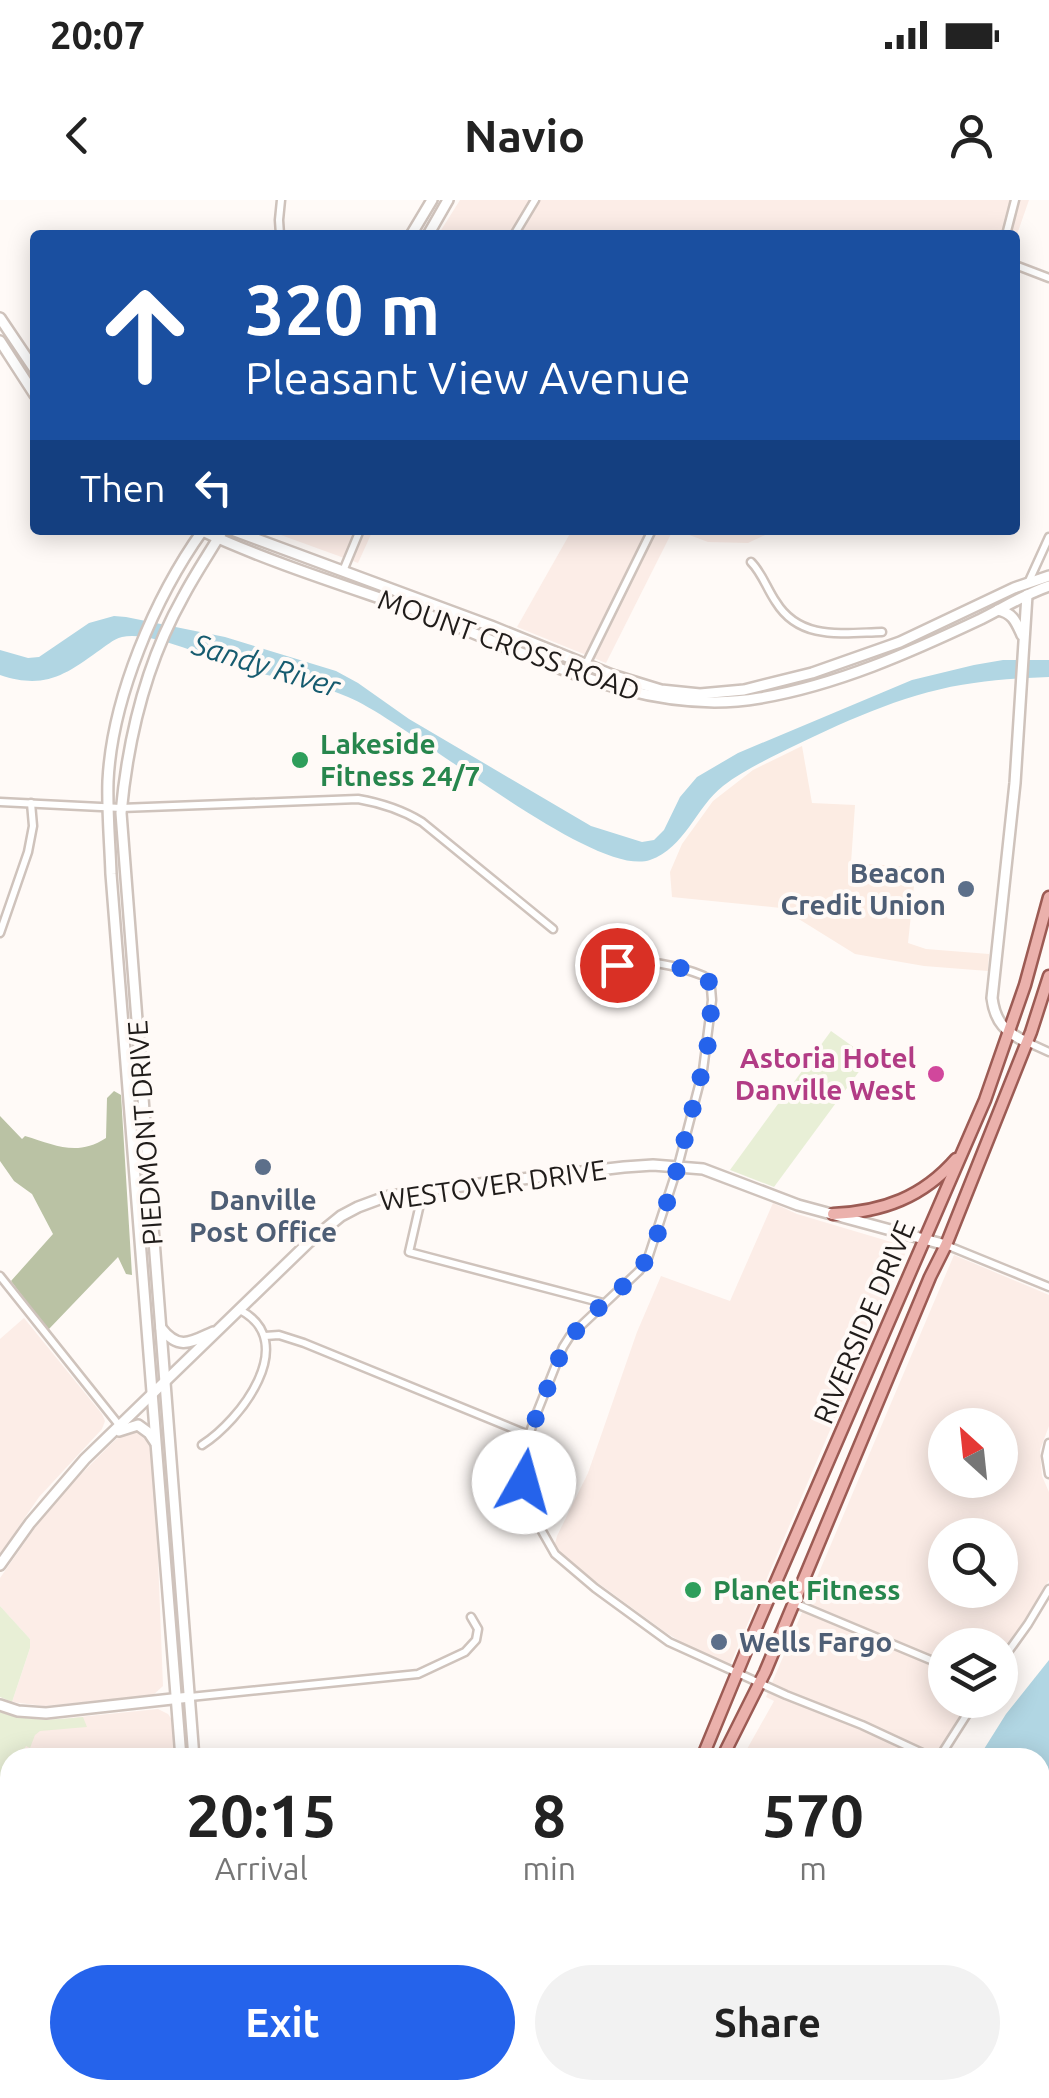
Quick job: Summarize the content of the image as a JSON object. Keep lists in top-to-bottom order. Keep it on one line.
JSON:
{"streets":{"main road":["MOUNT CROSS ROAD","PIEDMONT DRIVE","WESTOVER DRIVE","RIVERSIDE DRIVE"]},"crossings":[["PIEDMONT DRIVE","WESTOVER DRIVE"],["WESTOVER DRIVE","RIVERSIDE DRIVE"]],"water":["Sandy River"],"places":["Lakeside Fitness 24/7","Beacon Credit Union","Astoria Hotel Danville West","Danville Post Office","Planet Fitness","Wells Fargo"],"north":"top left","page":{"status":"20:07","header":"Navio","turn":["320 m","Pleasant View Avenue"],"then":"Then","eta":["20:15","Arrival","8","min","570","m"],"buttons":["Exit","Share"]}}
